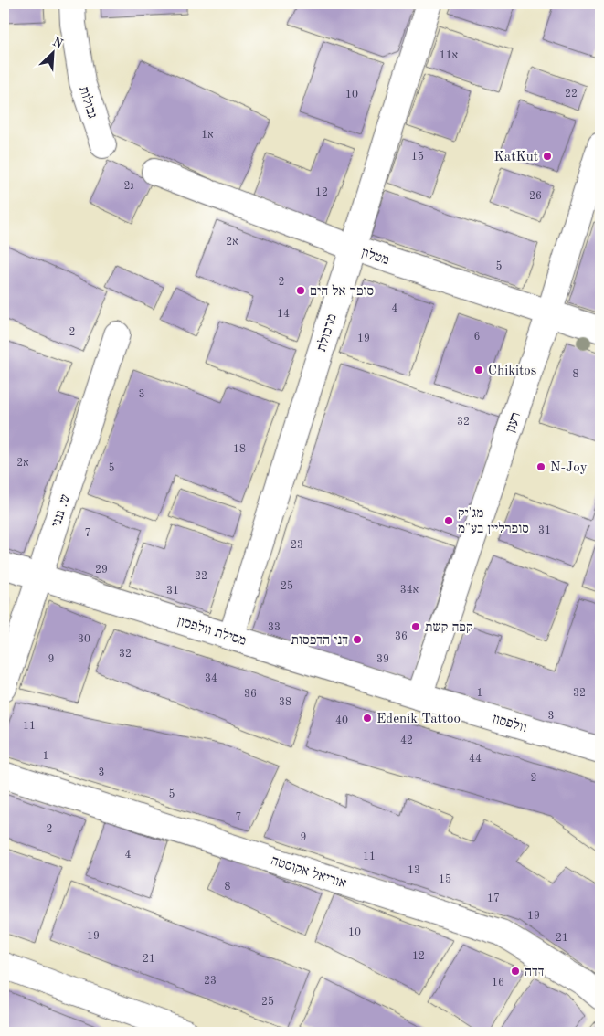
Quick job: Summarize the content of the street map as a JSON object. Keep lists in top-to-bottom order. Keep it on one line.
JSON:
{"streets":{"street":["גבולות","מטלון","מרכולת","רענן","ש. גנני","מסילת וולפסון","וולפסון","אוריאל אקוסטה"]},"crossings":[["מטלון","מרכולת"],["מטלון","רענן"],["מרכולת","מסילת וולפסון"],["רענן","מסילת וולפסון"],["רענן","וולפסון"],["ש. גנני","מסילת וולפסון"],["מסילת וולפסון","וולפסון"]],"places":["KatKut","סופר אל הים","Chikitos","N-Joy","מג'יק סופרליין בע\"מ","קפה קשת","דני הדפסות","Edenik Tattoo","דדה"],"house_numbers":["11א","22","10","1א","15","2ג","12","26","2א","5","2","4","14","2","6","19","8","3","32","18","2א","5","31","7","23","29","22","25","34א","31","33","36","30","32","9","39","34","1","32","36","38","3","40","11","42","1","44","3","2","5","7","2","9","4","11","13","15","8","17","19","10","19","21","12","21","23","16","25"],"north":"top right"}
